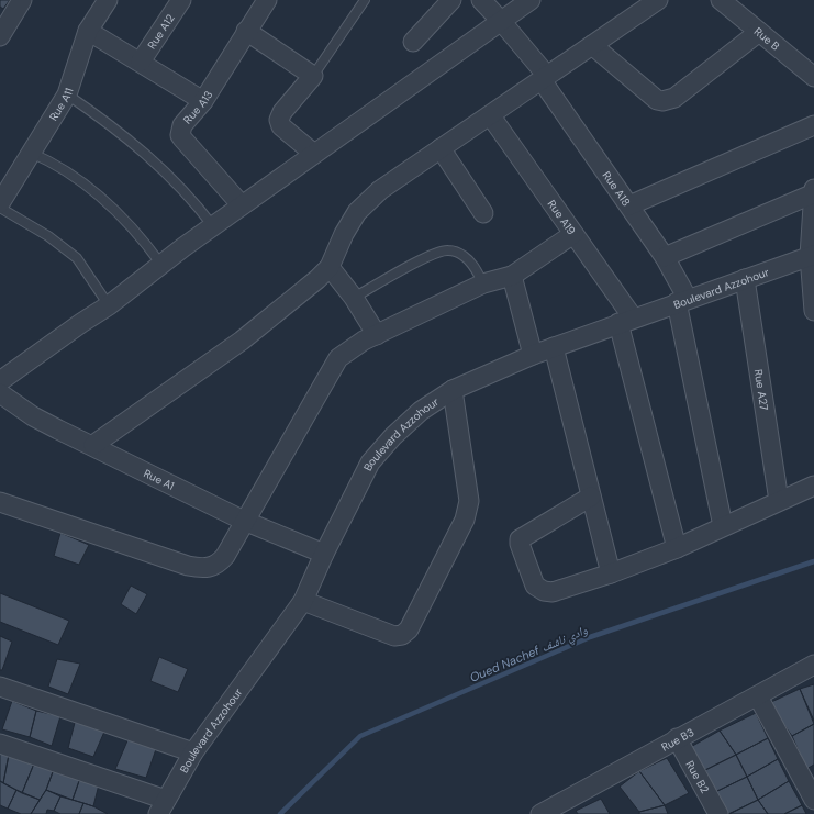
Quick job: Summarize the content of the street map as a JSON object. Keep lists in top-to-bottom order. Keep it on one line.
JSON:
{"streets":{"street":["Rue A12","Rue B","Rue A11","Rue A13","Rue A18","Rue A19","Boulevard Azzohour","Rue A27","Rue A1","Rue B3","Rue B2"]},"crossings":[["Rue A18","Boulevard Azzohour"],["Rue A19","Boulevard Azzohour"],["Boulevard Azzohour","Rue A27"],["Boulevard Azzohour","Rue A1"],["Rue B3","Rue B2"]],"water":["Oued Nachef وادي ناشف"]}
